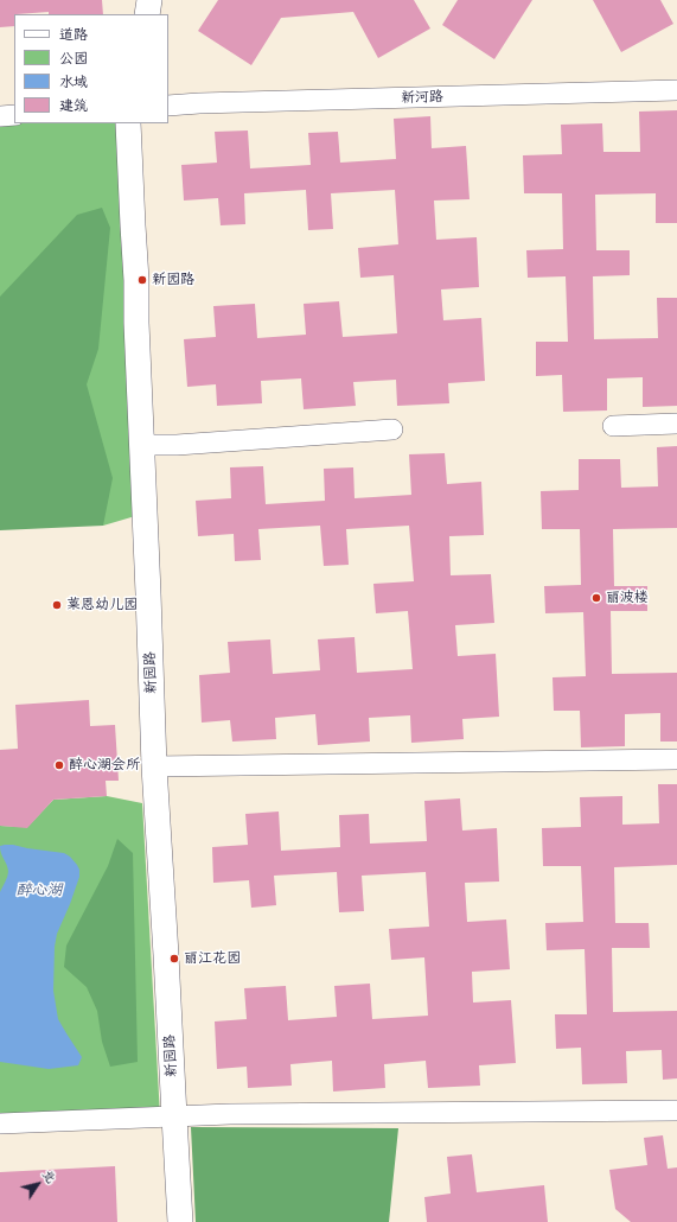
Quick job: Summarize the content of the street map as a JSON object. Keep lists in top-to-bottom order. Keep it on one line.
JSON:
{"streets":{"street":["新河路","新园路"]},"water":["醉心湖"],"places":["新园路","丽波楼","莱恩幼儿园","醉心湖会所","丽江花园"],"legend":["道路","公园","水域","建筑"],"north":"top right"}
